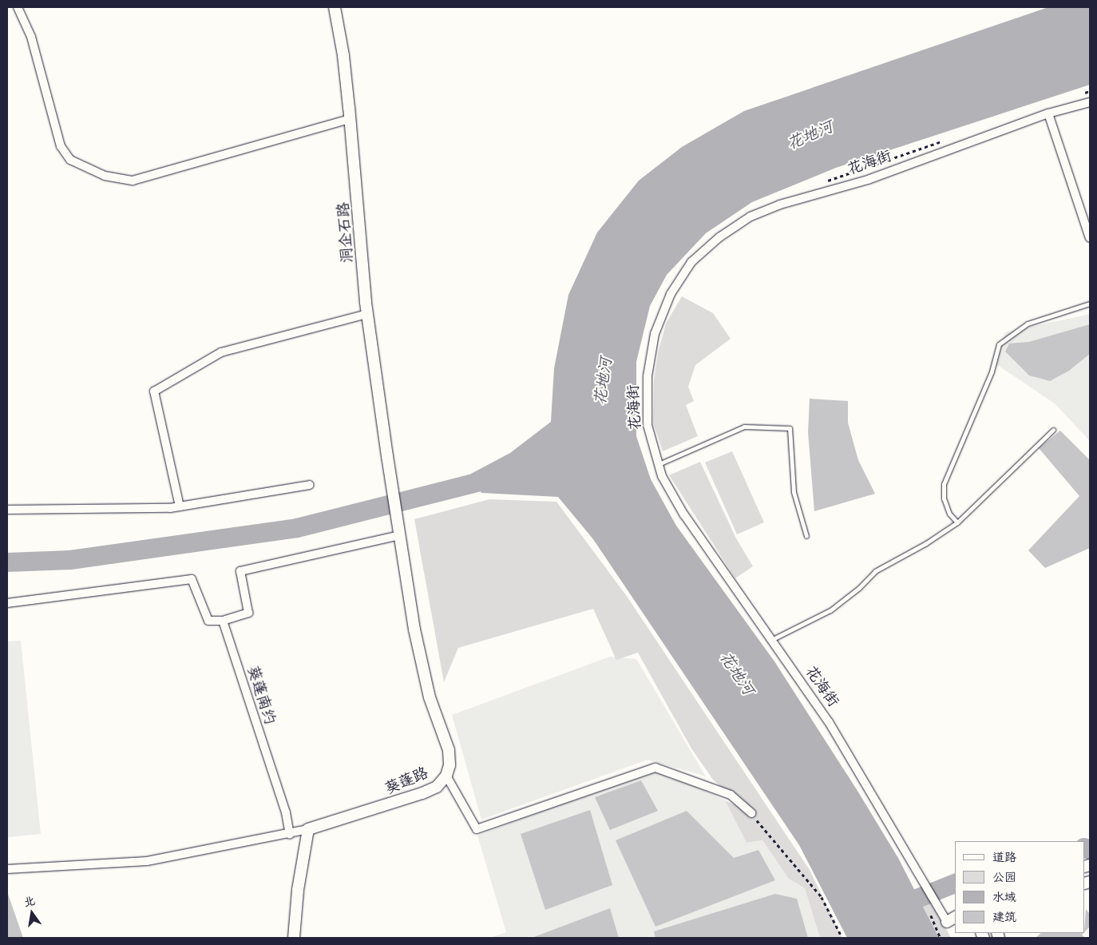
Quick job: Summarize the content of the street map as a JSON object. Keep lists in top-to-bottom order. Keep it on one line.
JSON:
{"streets":{"street":["花海街","洞企石路","葵蓬南约","葵蓬路"]},"crossings":[["洞企石路","葵蓬路"]],"water":["花地河"],"legend":["道路","公园","水域","建筑"],"north":"top"}
